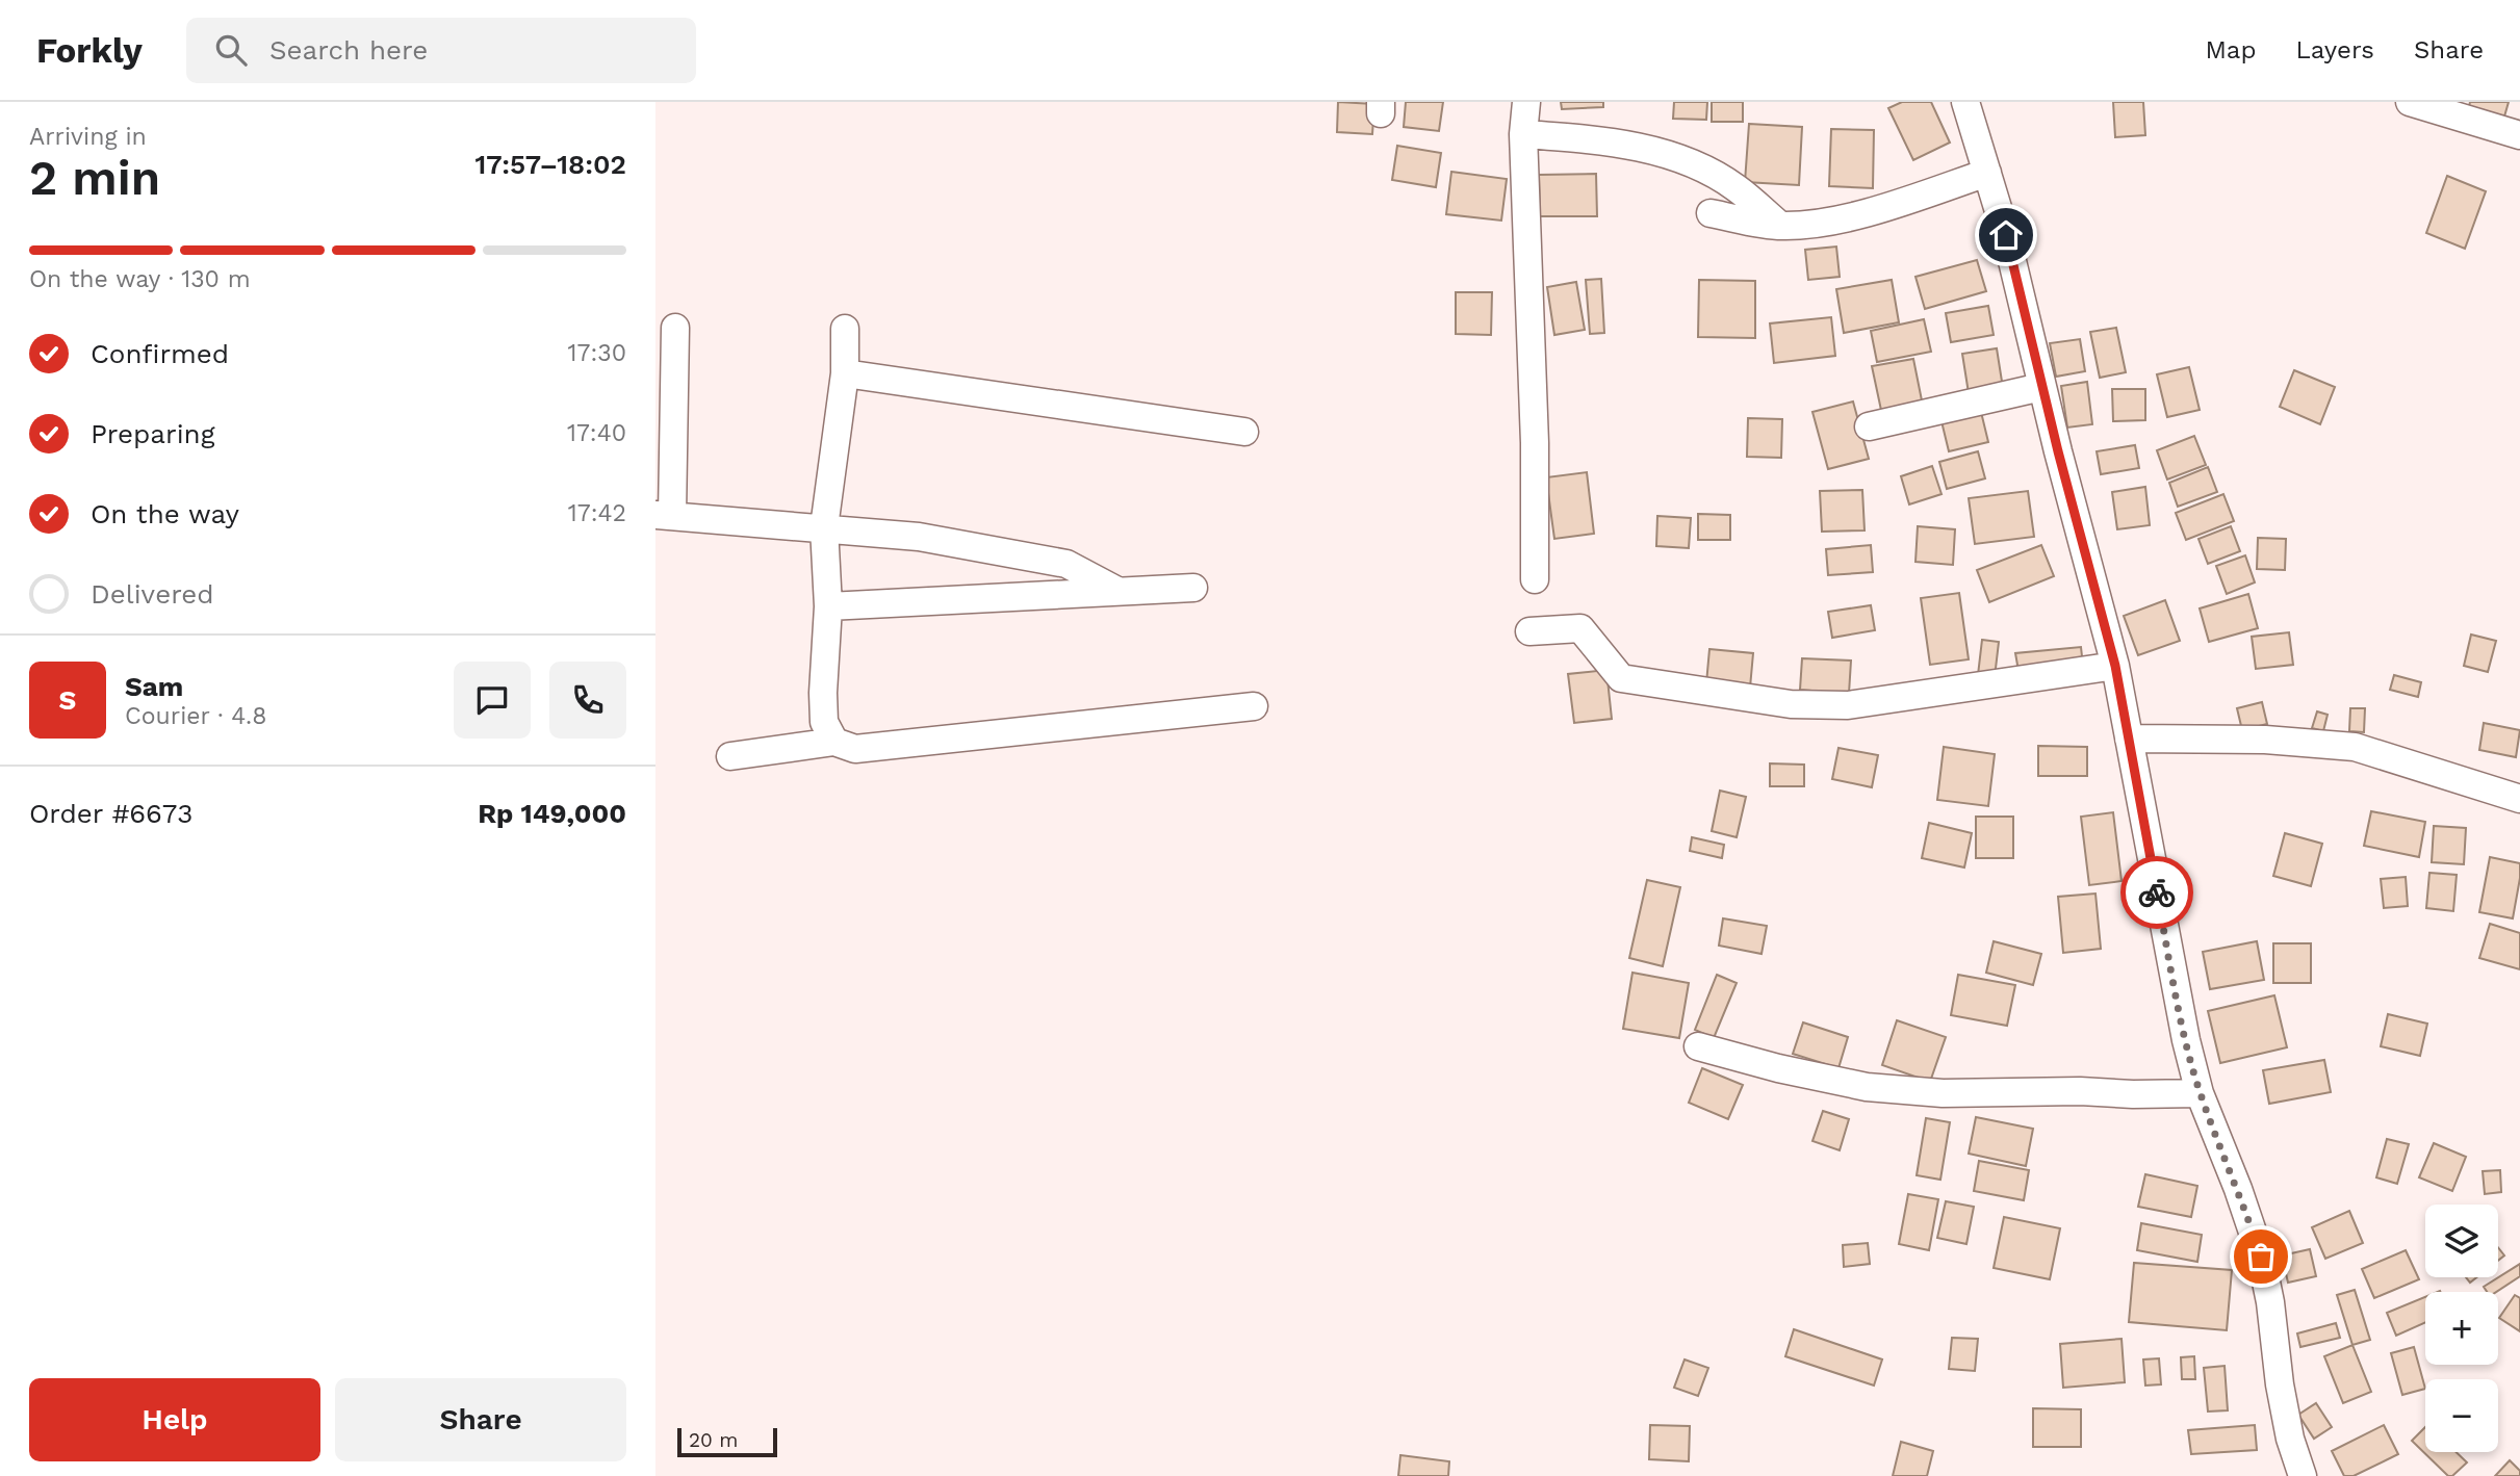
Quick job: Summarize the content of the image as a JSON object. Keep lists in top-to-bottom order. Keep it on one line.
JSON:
{"scale_bar":"20 m","page":{"header":"Forkly","search":"Search here","nav":["Map","Layers","Share"],"heading":["2 min","Arriving in","17:57–18:02"],"panel":["Sam","Courier · 4.8","Order #6673","Rp 149,000"],"bar":"On the way · 130 m","list":[["Confirmed","17:30"],["Preparing","17:40"],["On the way","17:42"],"Delivered"],"round":"S","map_buttons":["+","−"],"buttons":["Help","Share"],"scale":"20 m"}}
